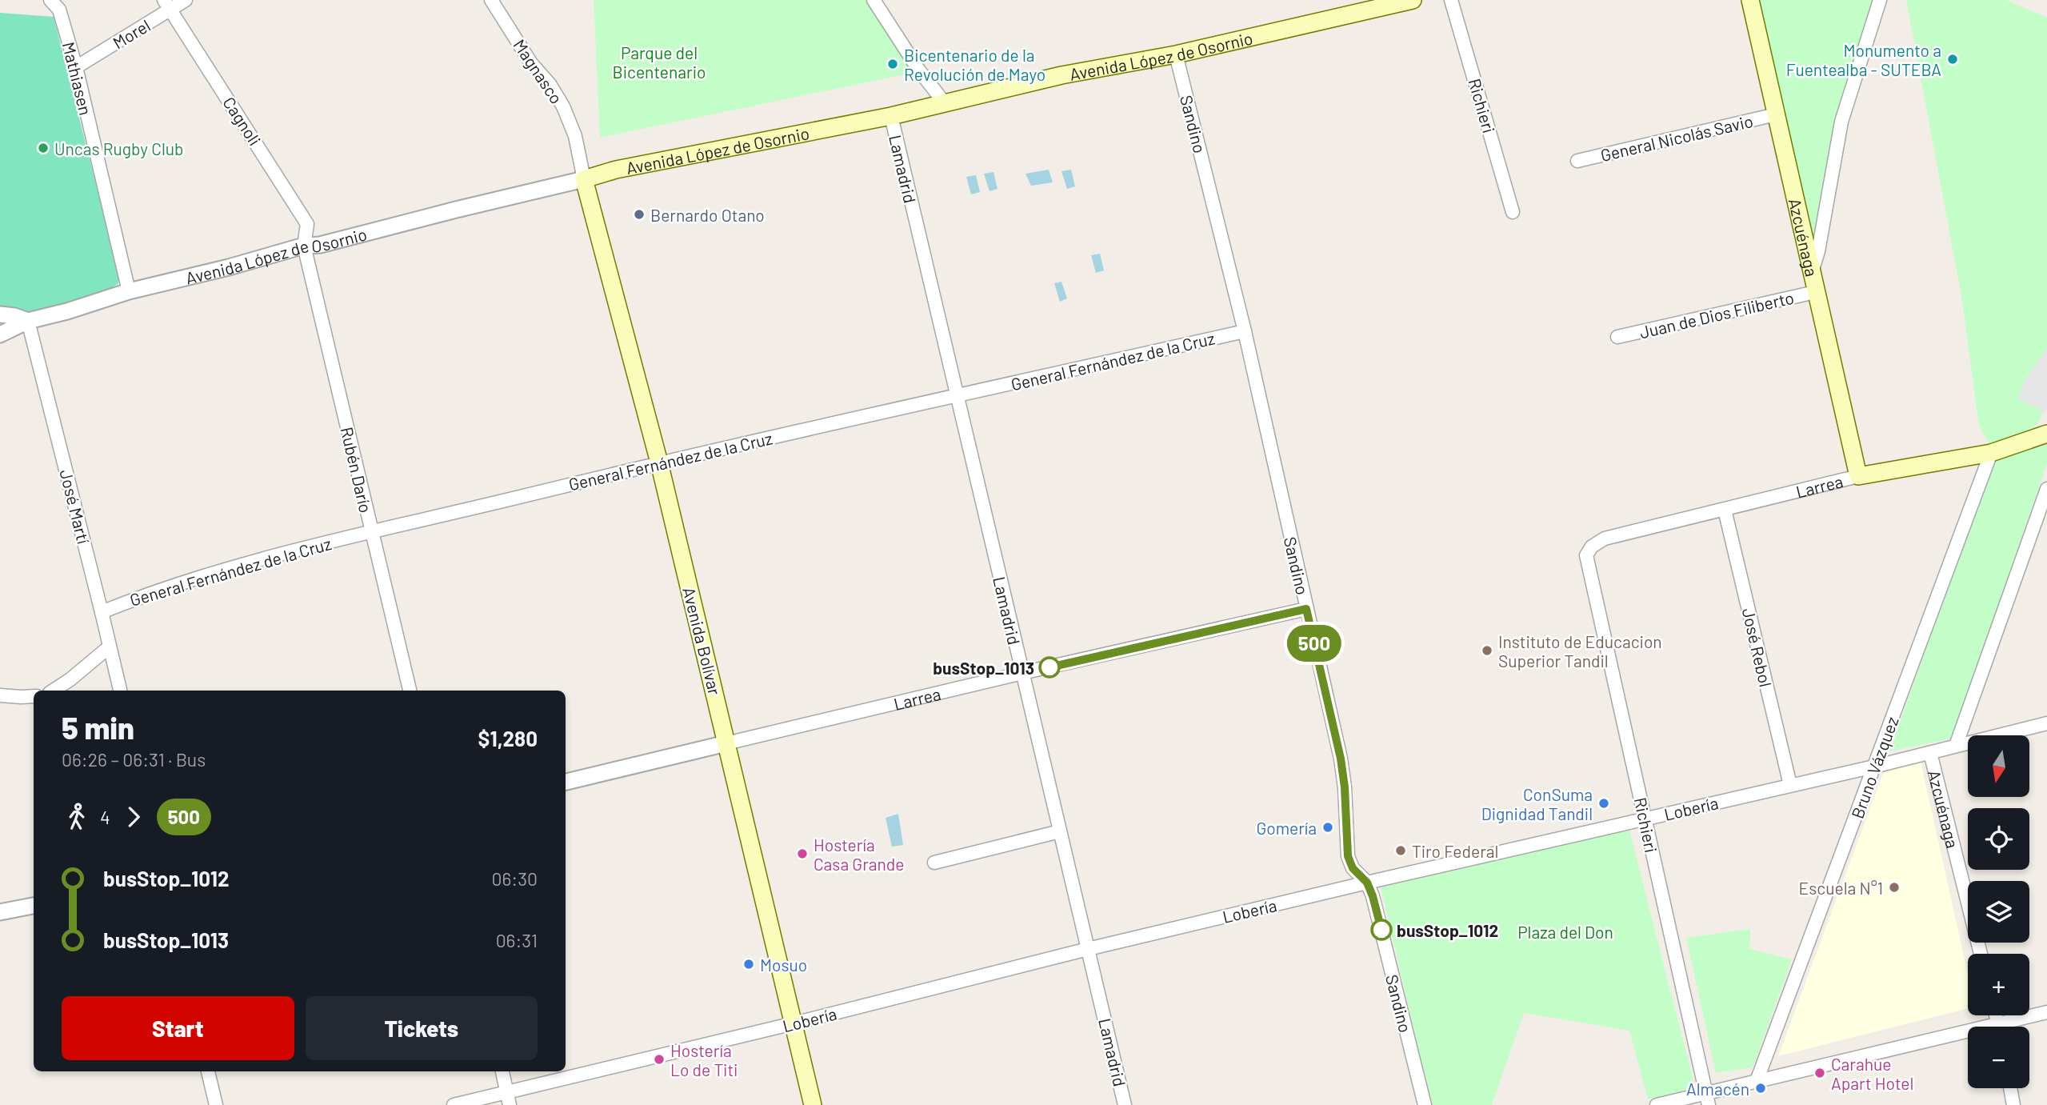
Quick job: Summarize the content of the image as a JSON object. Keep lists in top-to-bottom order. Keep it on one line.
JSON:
{"streets":{"main road":["Avenida López de Osornio","Azcuénaga","Larrea","Avenida Bolívar"],"street":["Morel","Magnasco","Mathiasen","Richieri","Cagnoli","Sandino","General Nicolás Savio","Lamadrid","Juan de Dios Filiberto","General Fernández de la Cruz","Rubén Darío","José Martí","José Rebol","Bruno Vázquez","Lobería"]},"crossings":[["Morel","Mathiasen"],["Morel","Cagnoli"],["Avenida López de Osornio","Magnasco"],["Avenida López de Osornio","Mathiasen"],["Avenida López de Osornio","Cagnoli"],["Avenida López de Osornio","Sandino"],["Avenida López de Osornio","Lamadrid"],["Avenida López de Osornio","Rubén Darío"],["Avenida López de Osornio","José Martí"],["Avenida López de Osornio","Avenida Bolívar"],["Magnasco","Avenida Bolívar"],["Richieri","Larrea"],["Richieri","Lobería"],["Cagnoli","Rubén Darío"],["Sandino","General Fernández de la Cruz"],["Sandino","Larrea"],["Sandino","Lobería"],["General Nicolás Savio","Azcuénaga"],["Lamadrid","General Fernández de la Cruz"],["Lamadrid","Larrea"],["Lamadrid","Lobería"],["Azcuénaga","Juan de Dios Filiberto"],["Azcuénaga","Larrea"],["Azcuénaga","Lobería"],["General Fernández de la Cruz","Rubén Darío"],["General Fernández de la Cruz","José Martí"],["General Fernández de la Cruz","Avenida Bolívar"],["Larrea","Avenida Bolívar"],["Larrea","José Rebol"],["Larrea","Bruno Vázquez"],["Avenida Bolívar","Lobería"],["José Rebol","Lobería"],["Bruno Vázquez","Lobería"]],"parks":["Parque del Bicentenario","Plaza del Don"],"places":["Monumento a Fuentealba - SUTEBA","Bicentenario de la Revolución de Mayo","Uncas Rugby Club","Bernardo Otano","Instituto de Educacion Superior Tandil","busStop_1013","ConSuma Dignidad Tandil","Gomería","Tiro Federal","Hostería Casa Grande","Escuela N°1","busStop_1012","Mosuo","Hostería Lo de Titi","Carahue Apart Hotel","Almacén"],"lines":["bus line 500"],"north":"bottom","page":{"on_map":"500","heading":["5 min","06:26 – 06:31 · Bus","$1,280"],"map_buttons":["+","−"],"legs":["4","500"],"list":[{"name":"busStop_1012","value":"06:30"},{"name":"busStop_1013","value":"06:31"}],"buttons":["Start","Tickets"]}}
